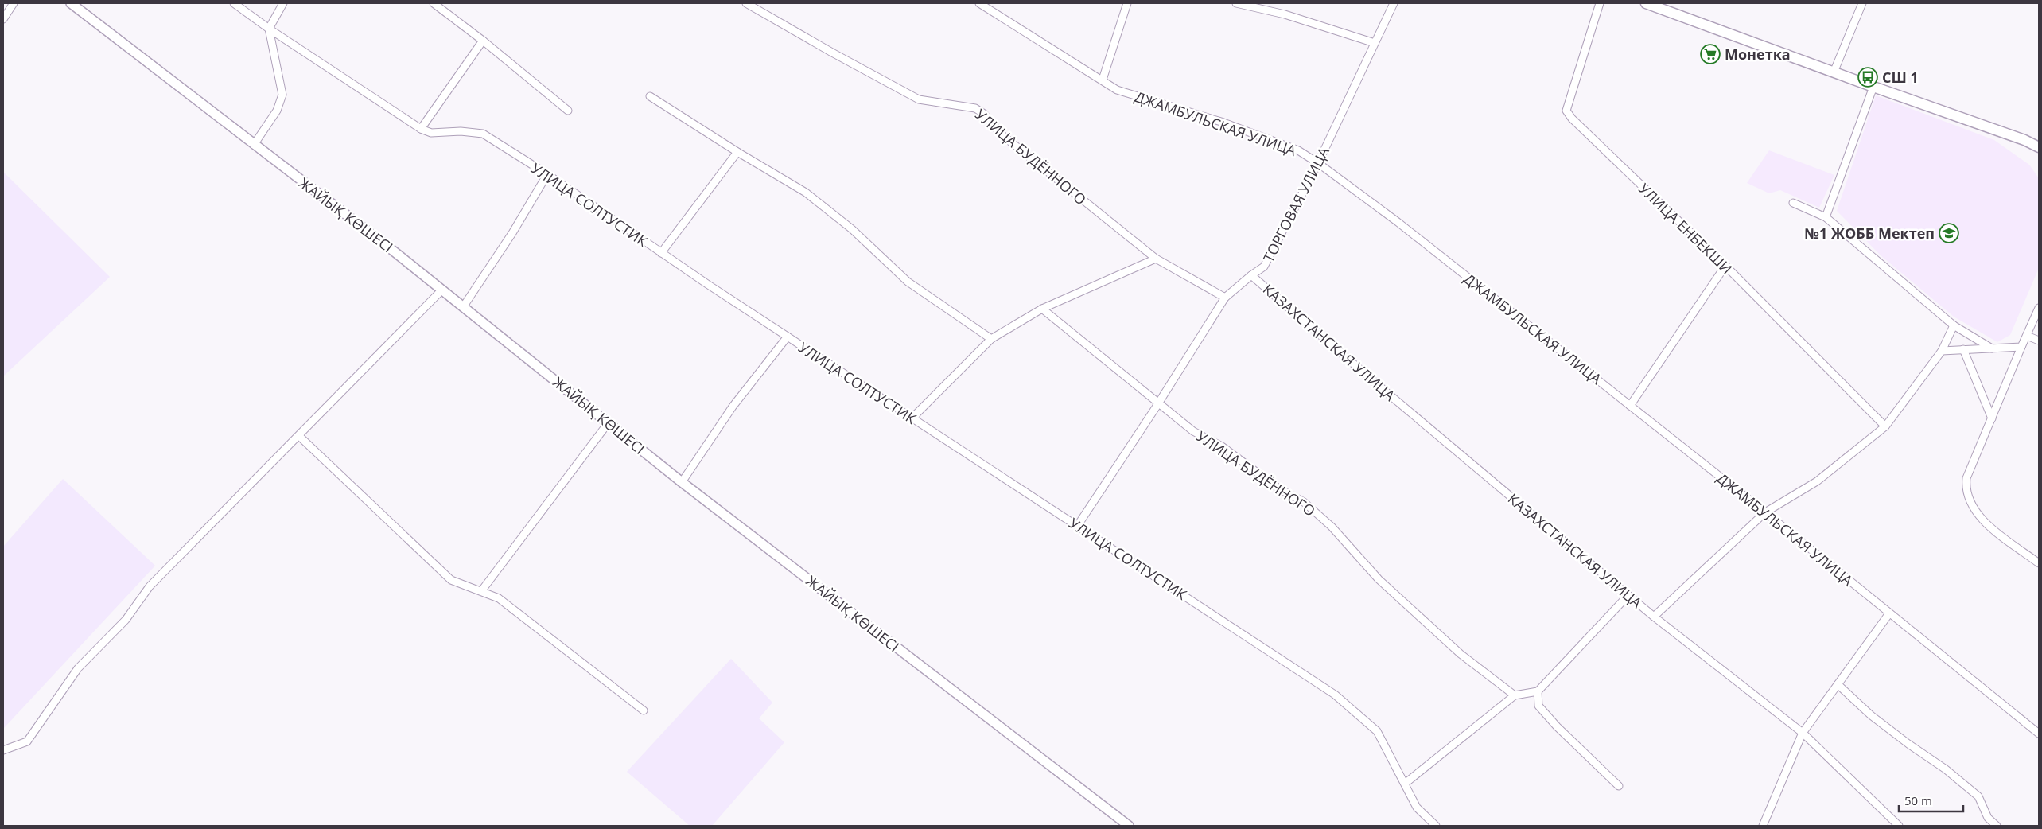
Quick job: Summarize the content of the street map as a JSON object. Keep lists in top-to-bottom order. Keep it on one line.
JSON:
{"streets":{"street":["ДЖАМБУЛЬСКАЯ УЛИЦА","УЛИЦА БУДЁННОГО","УЛИЦА СОЛТУСТИК","ТОРГОВАЯ УЛИЦА","ЖАЙЫҚ КӨШЕСІ","УЛИЦА ЕНБЕКШИ","КАЗАХСТАНСКАЯ УЛИЦА"]},"crossings":[["ДЖАМБУЛЬСКАЯ УЛИЦА","ТОРГОВАЯ УЛИЦА"],["УЛИЦА БУДЁННОГО","ТОРГОВАЯ УЛИЦА"],["УЛИЦА СОЛТУСТИК","ТОРГОВАЯ УЛИЦА"],["ТОРГОВАЯ УЛИЦА","КАЗАХСТАНСКАЯ УЛИЦА"]],"places":{"supermarket":["Монетка"],"bus stop":["СШ 1"],"school or university":["№1 ЖОББ Мектеп"]},"scale_bar":"50 m"}
